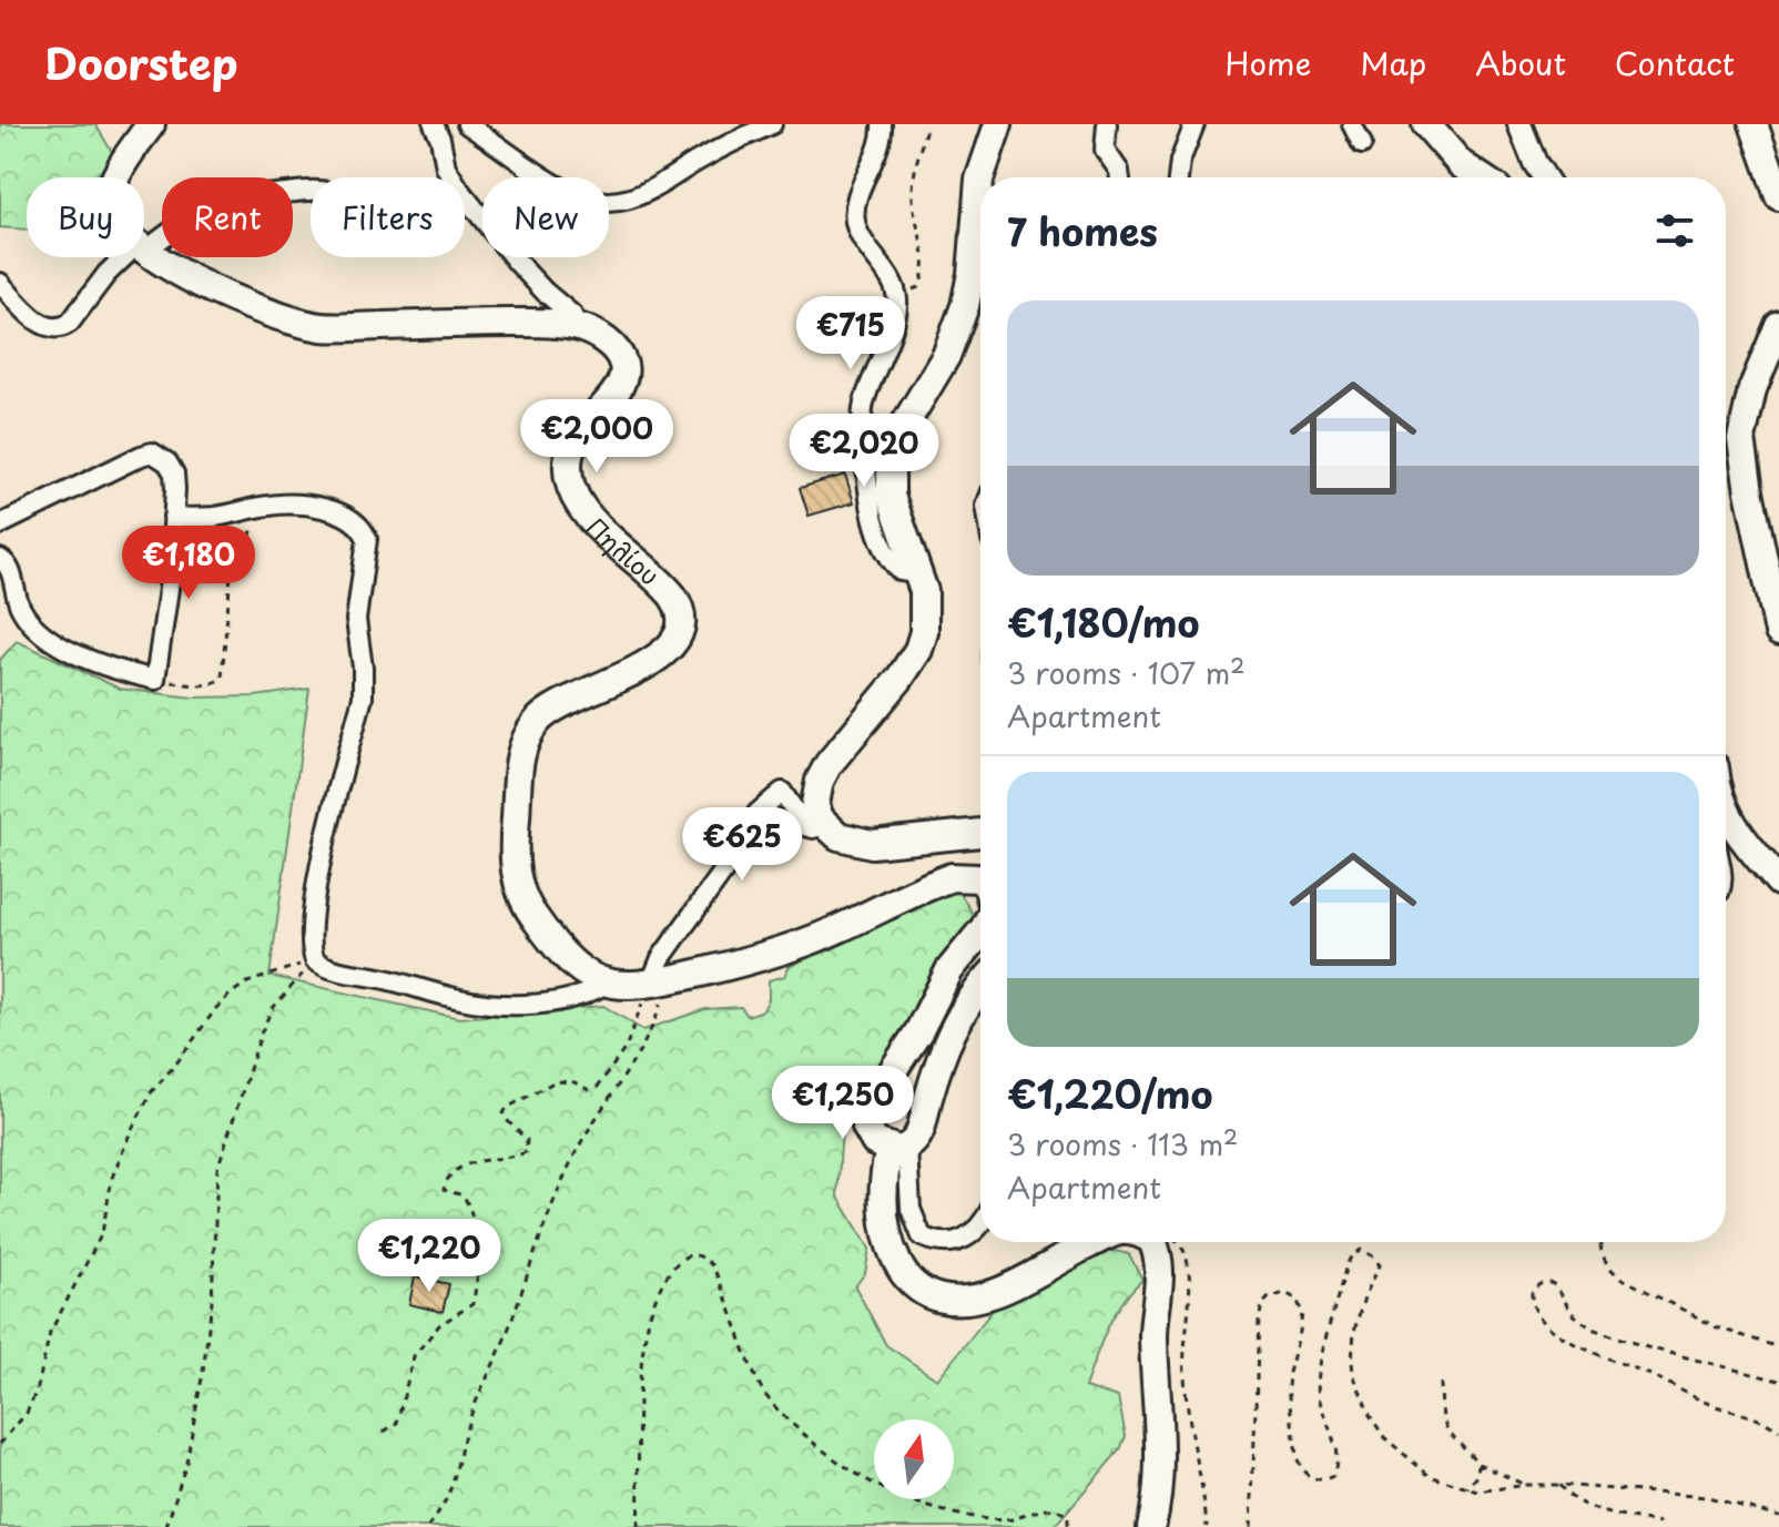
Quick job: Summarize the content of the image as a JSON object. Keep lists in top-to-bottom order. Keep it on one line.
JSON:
{"streets":{"main road":["Πηλίου"]},"north":"top","page":{"header":"Doorstep","nav":["Home","Map","About","Contact"],"chip":["Buy","Rent","Filters","New"],"heading":"7 homes","list":[{"name":"€1,180/mo","note":"3 rooms · 107 m² · Apartment"},{"name":"€1,220/mo","note":"3 rooms · 113 m² · Apartment"}],"price":["€715","€2,000","€2,020","€1,180","€625","€1,250","€1,220"]}}
